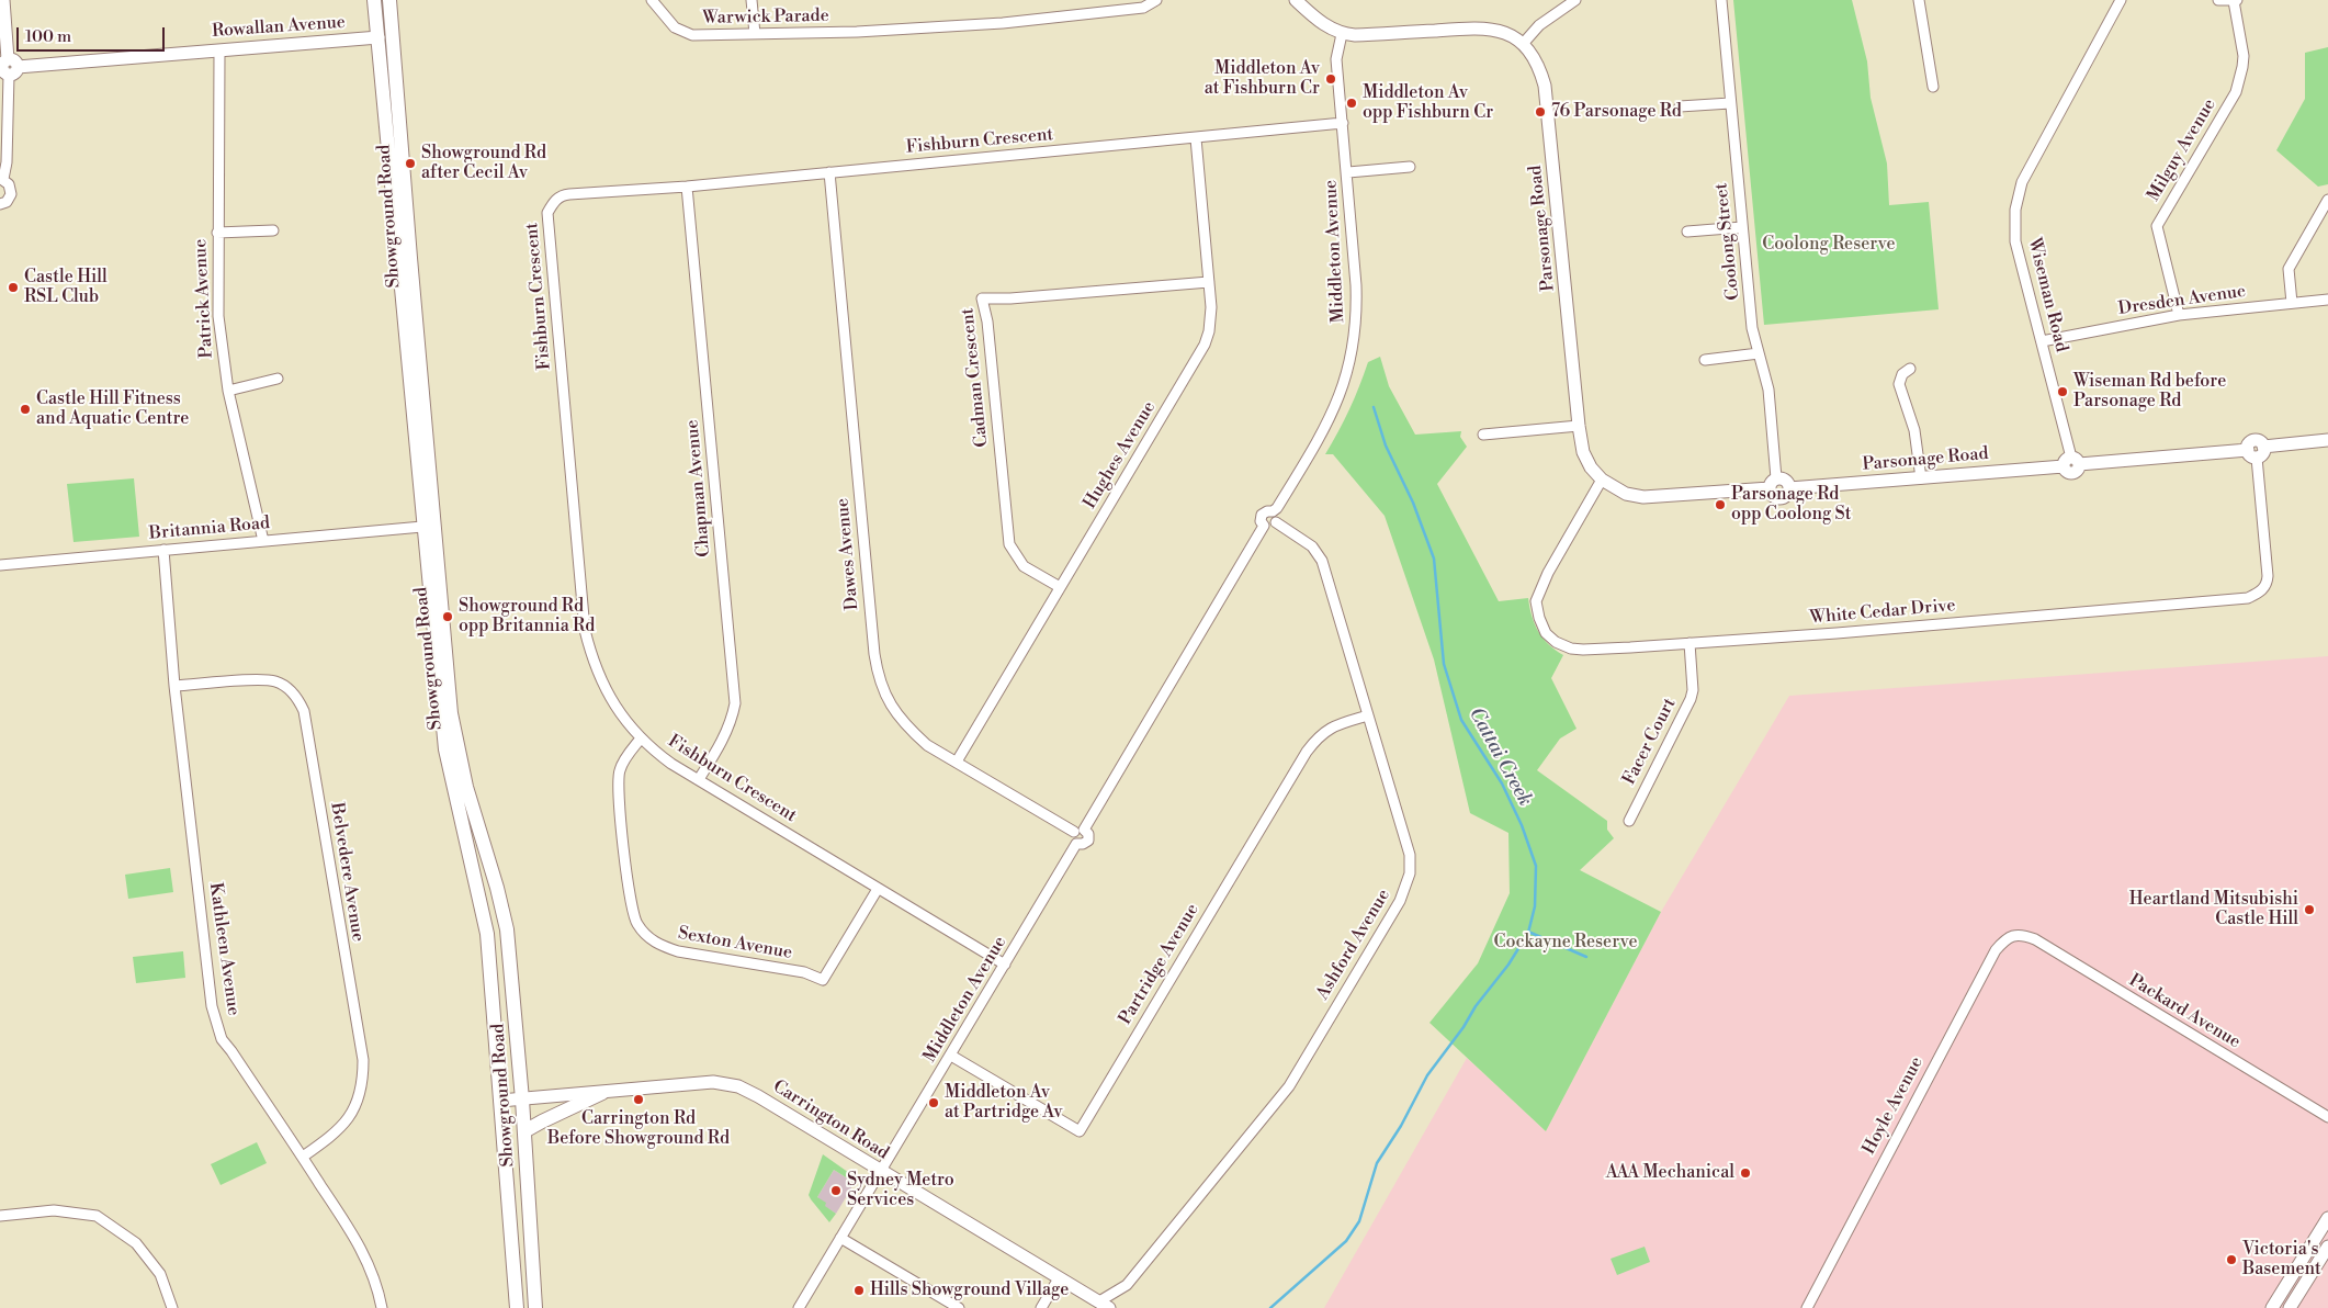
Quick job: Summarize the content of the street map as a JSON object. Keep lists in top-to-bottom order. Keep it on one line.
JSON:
{"streets":{"main road":["Showground Road"],"street":["Warwick Parade","Rowallan Avenue","Fishburn Crescent","Milguy Avenue","Parsonage Road","Coolong Street","Middleton Avenue","Wiseman Road","Patrick Avenue","Dresden Avenue","Cadman Crescent","Hughes Avenue","Chapman Avenue","Britannia Road","Dawes Avenue","White Cedar Drive","Facer Court","Belvedere Avenue","Sexton Avenue","Ashford Avenue","Kathleen Avenue","Partridge Avenue","Packard Avenue","Hoyle Avenue","Carrington Road"]},"crossings":[["Rowallan Avenue","Showground Road"],["Rowallan Avenue","Patrick Avenue"],["Fishburn Crescent","Middleton Avenue"],["Fishburn Crescent","Hughes Avenue"],["Fishburn Crescent","Chapman Avenue"],["Fishburn Crescent","Dawes Avenue"],["Fishburn Crescent","Sexton Avenue"],["Milguy Avenue","Dresden Avenue"],["Showground Road","Britannia Road"],["Showground Road","Carrington Road"],["Parsonage Road","Coolong Street"],["Parsonage Road","Middleton Avenue"],["Parsonage Road","Wiseman Road"],["Parsonage Road","White Cedar Drive"],["Middleton Avenue","Dawes Avenue"],["Middleton Avenue","Ashford Avenue"],["Middleton Avenue","Partridge Avenue"],["Middleton Avenue","Carrington Road"],["Wiseman Road","Dresden Avenue"],["Patrick Avenue","Britannia Road"],["Cadman Crescent","Hughes Avenue"],["Hughes Avenue","Dawes Avenue"],["Britannia Road","Kathleen Avenue"],["White Cedar Drive","Facer Court"],["Belvedere Avenue","Kathleen Avenue"],["Ashford Avenue","Partridge Avenue"],["Ashford Avenue","Carrington Road"],["Packard Avenue","Hoyle Avenue"]],"water":["Cattai Creek"],"parks":["Coolong Reserve","Cockayne Reserve"],"places":["Middleton Av at Fishburn Cr","Middleton Av opp Fishburn Cr","76 Parsonage Rd","Showground Rd after Cecil Av","Castle Hill RSL Club","Wiseman Rd before Parsonage Rd","Castle Hill Fitness and Aquatic Centre","Parsonage Rd opp Coolong St","Showground Rd opp Britannia Rd","Heartland Mitsubishi Castle Hill","Carrington Rd Before Showground Rd","Middleton Av at Partridge Av","AAA Mechanical","Sydney Metro Services","Victoria's Basement","Hills Showground Village"],"scale_bar":"100 m"}
